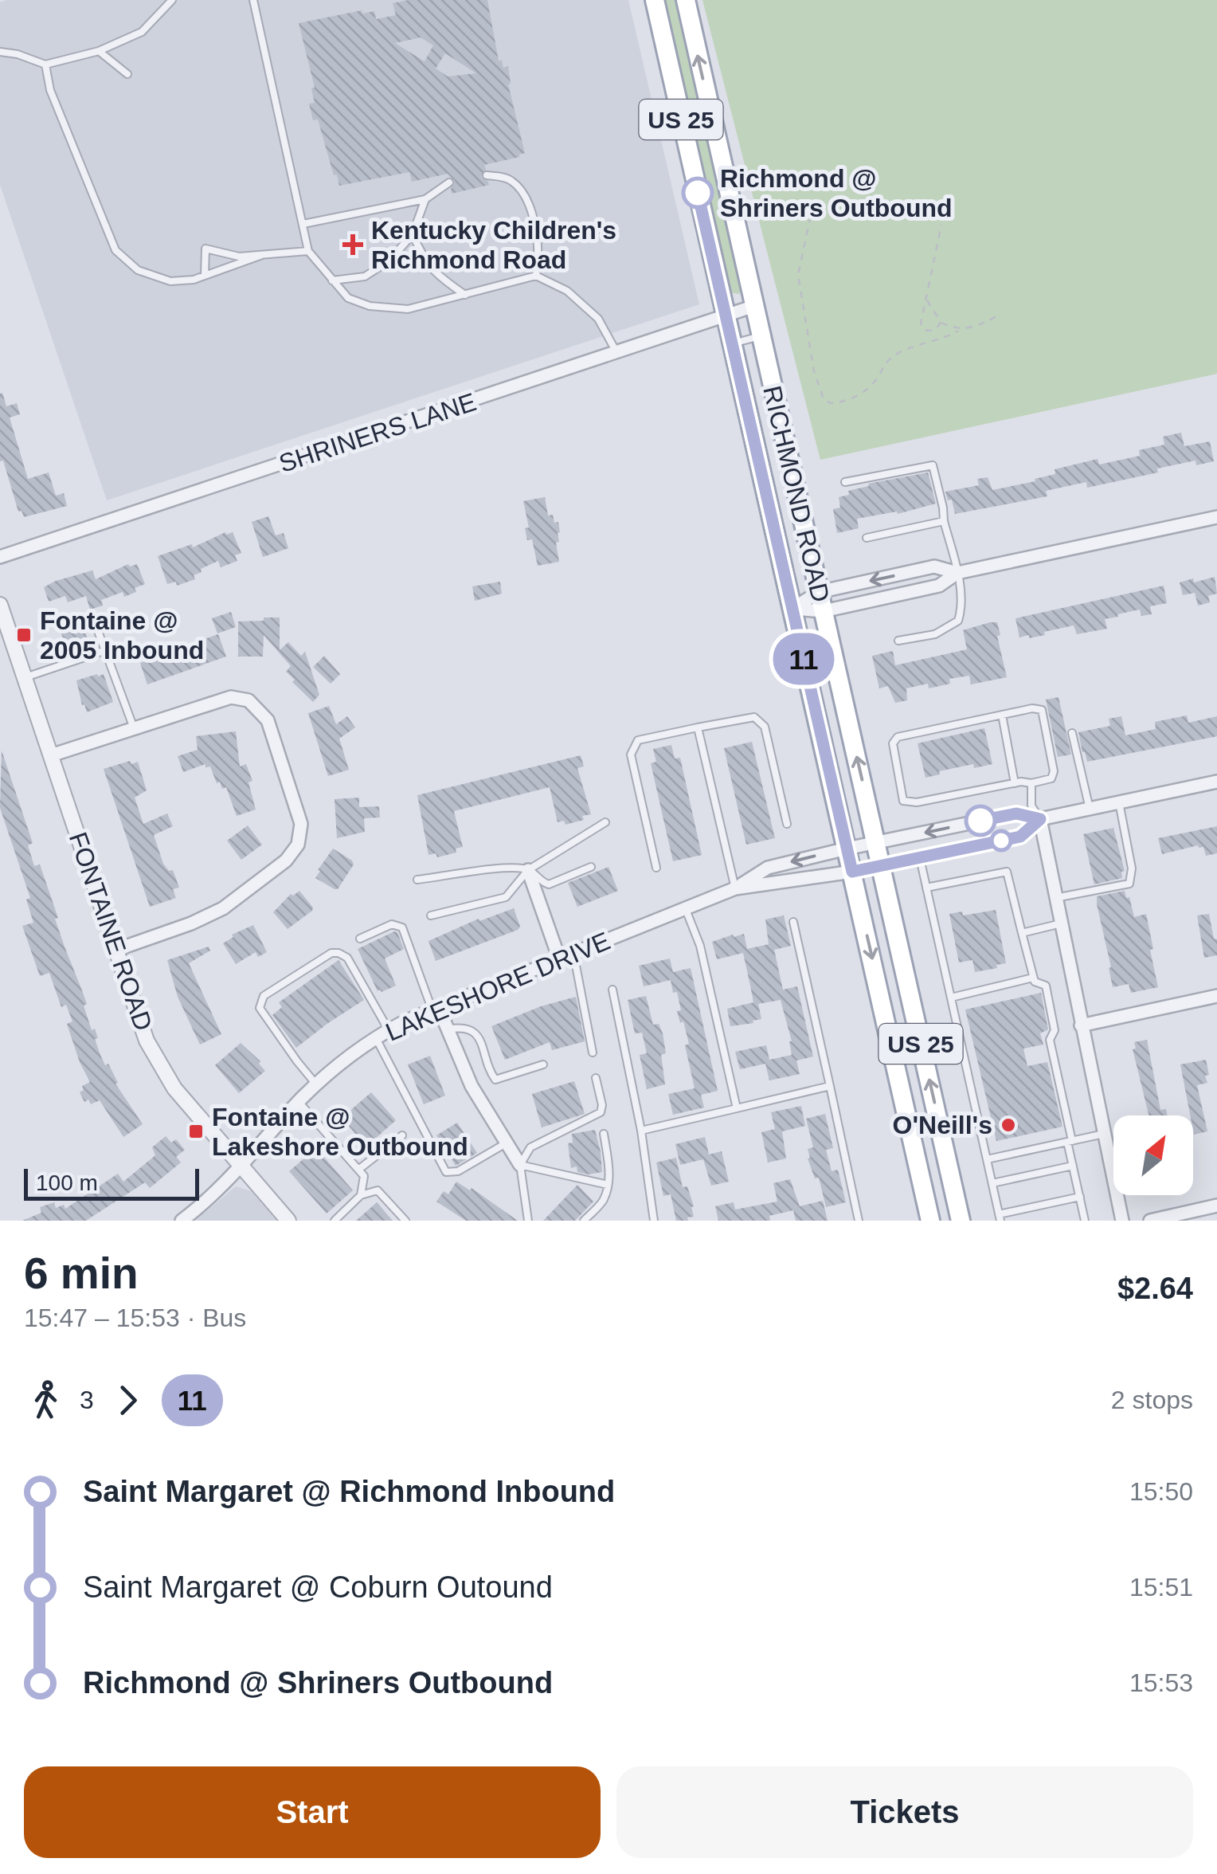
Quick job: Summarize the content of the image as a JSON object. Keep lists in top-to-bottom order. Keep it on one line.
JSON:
{"streets":{"main road":["US 25","RICHMOND ROAD"],"street":["SHRINERS LANE","FONTAINE ROAD","LAKESHORE DRIVE"]},"crossings":[["SHRINERS LANE","RICHMOND ROAD"],["RICHMOND ROAD","LAKESHORE DRIVE"],["FONTAINE ROAD","LAKESHORE DRIVE"]],"places":{"other":["Richmond @ Shriners Outbound","O'Neill's"],"health":["Kentucky Children's Richmond Road"],"transit":["Fontaine @ 2005 Inbound","Fontaine @ Lakeshore Outbound"]},"lines":["bus line 11"],"scale_bar":"100 m","north":"top right","page":{"on_map":"11","scale":"100 m","heading":["6 min","15:47 – 15:53 · Bus","$2.64"],"legs":["3","11","2 stops"],"list":[{"name":"Saint Margaret @ Richmond Inbound","value":"15:50"},{"name":"Saint Margaret @ Coburn Outound","value":"15:51"},{"name":"Richmond @ Shriners Outbound","value":"15:53"}],"buttons":["Start","Tickets"]}}
